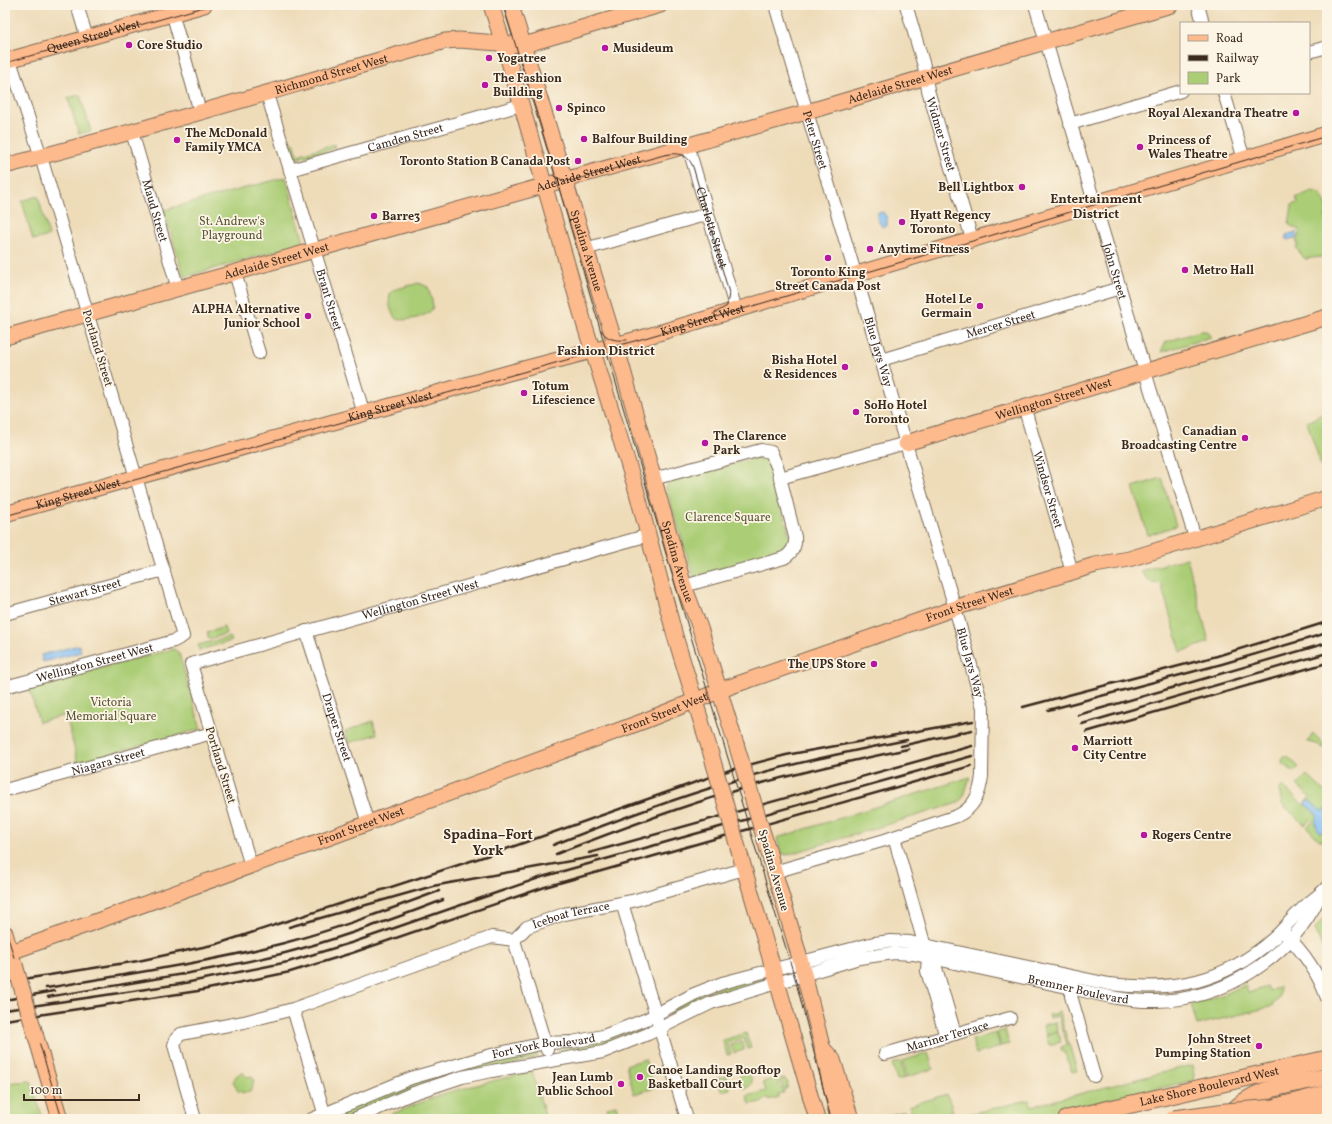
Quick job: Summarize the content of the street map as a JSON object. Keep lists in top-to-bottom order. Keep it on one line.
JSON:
{"streets":{"highway":["Lake Shore Boulevard West"],"main road":["Queen Street West","Richmond Street West","Adelaide Street West","Spadina Avenue","King Street West","Wellington Street West","Front Street West"],"street":["Widmer Street","Camden Street","Peter Street","Maud Street","Charlotte Street","John Street","Brant Street","Mercer Street","Portland Street","Blue Jays Way","Windsor Street","Stewart Street","Draper Street","Niagara Street","Iceboat Terrace","Bremner Boulevard","Mariner Terrace","Fort York Boulevard"]},"crossings":[["Queen Street West","Portland Street"],["Richmond Street West","Maud Street"],["Richmond Street West","Spadina Avenue"],["Richmond Street West","Brant Street"],["Richmond Street West","Portland Street"],["Adelaide Street West","Widmer Street"],["Adelaide Street West","Peter Street"],["Adelaide Street West","Maud Street"],["Adelaide Street West","Charlotte Street"],["Adelaide Street West","Spadina Avenue"],["Adelaide Street West","John Street"],["Adelaide Street West","Brant Street"],["Adelaide Street West","Portland Street"],["Widmer Street","King Street West"],["Camden Street","Spadina Avenue"],["Camden Street","Brant Street"],["Peter Street","King Street West"],["Peter Street","Blue Jays Way"],["Charlotte Street","King Street West"],["Spadina Avenue","King Street West"],["Spadina Avenue","Blue Jays Way"],["Spadina Avenue","Wellington Street West"],["Spadina Avenue","Front Street West"],["Spadina Avenue","Iceboat Terrace"],["Spadina Avenue","Bremner Boulevard"],["Spadina Avenue","Fort York Boulevard"],["John Street","King Street West"],["John Street","Mercer Street"],["John Street","Wellington Street West"],["John Street","Front Street West"],["Brant Street","King Street West"],["King Street West","Portland Street"],["King Street West","Blue Jays Way"],["Mercer Street","Blue Jays Way"],["Portland Street","Wellington Street West"],["Portland Street","Stewart Street"],["Portland Street","Front Street West"],["Portland Street","Niagara Street"],["Blue Jays Way","Wellington Street West"],["Blue Jays Way","Front Street West"],["Wellington Street West","Windsor Street"],["Wellington Street West","Draper Street"],["Windsor Street","Front Street West"],["Front Street West","Draper Street"],["Bremner Boulevard","Fort York Boulevard"]],"districts":["Entertainment District","Fashion District","Spadina–Fort York"],"parks":["St. Andrew's Playground","Clarence Square","Victoria Memorial Square"],"places":["Core Studio","Musideum","Yogatree","The Fashion Building","Spinco","Royal Alexandra Theatre","Balfour Building","The McDonald Family YMCA","Princess of Wales Theatre","Toronto Station B Canada Post","Bell Lightbox","Barre3","Hyatt Regency Toronto","Anytime Fitness","Toronto King Street Canada Post","Metro Hall","Hotel Le Germain","ALPHA Alternative Junior School","Bisha Hotel & Residences","Totum Lifescience","SoHo Hotel Toronto","Canadian Broadcasting Centre","The Clarence Park","The UPS Store","Marriott City Centre","Rogers Centre","John Street Pumping Station","Canoe Landing Rooftop Basketball Court","Jean Lumb Public School"],"legend":["Road","Railway","Park"],"scale_bar":"100 m"}
